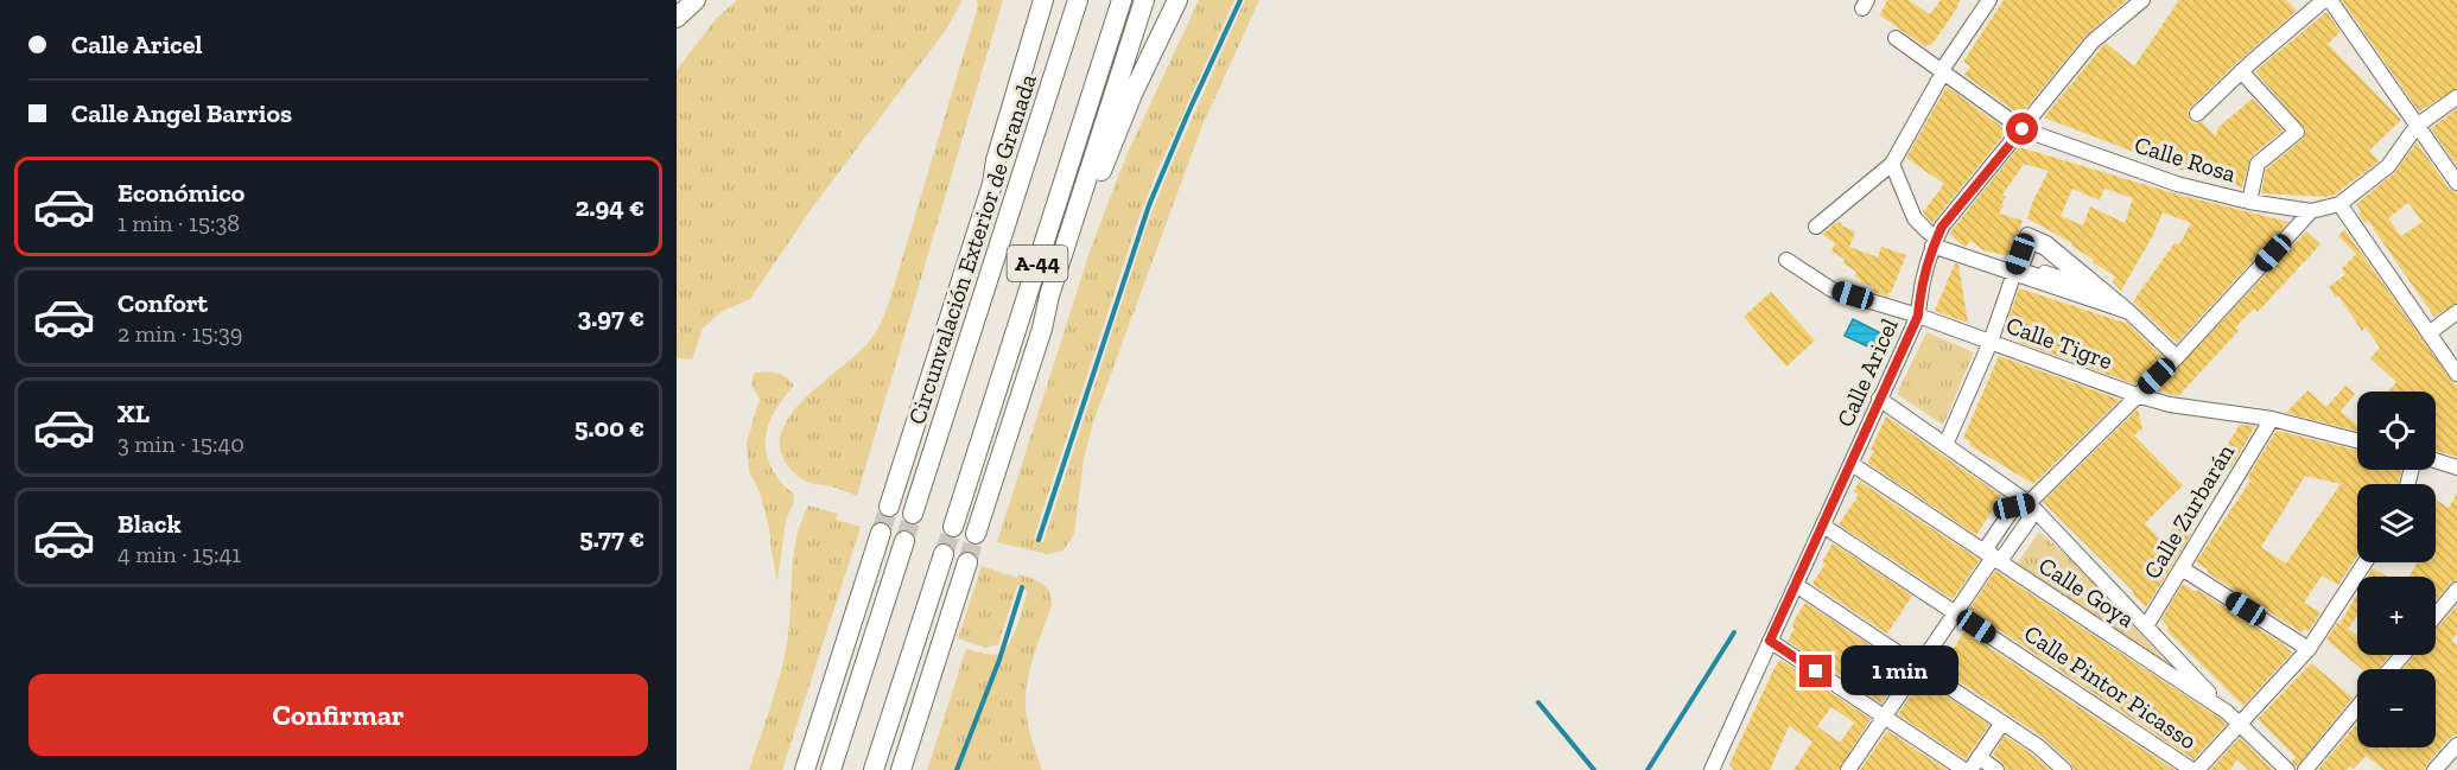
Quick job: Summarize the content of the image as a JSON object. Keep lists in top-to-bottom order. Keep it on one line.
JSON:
{"streets":{"highway":["Circunvalación Exterior de Granada","A-44"],"street":["Calle Rosa","Calle Tigre","Calle Aricel","Calle Zurbarán","Calle Goya","Calle Pintor Picasso"]},"crossings":[["Calle Rosa","Calle Aricel"],["Calle Tigre","Calle Aricel"],["Calle Tigre","Calle Zurbarán"],["Calle Aricel","Calle Goya"],["Calle Aricel","Calle Pintor Picasso"]],"page":{"banner":["Calle Aricel","Calle Angel Barrios"],"list":[{"name":"Económico","note":"1 min · 15:38","value":"2.94 €"},{"name":"Confort","note":"2 min · 15:39","value":"3.97 €"},{"name":"XL","note":"3 min · 15:40","value":"5.00 €"},{"name":"Black","note":"4 min · 15:41","value":"5.77 €"}],"map_buttons":["+","−"],"bubble":"1 min","buttons":"Confirmar"}}
